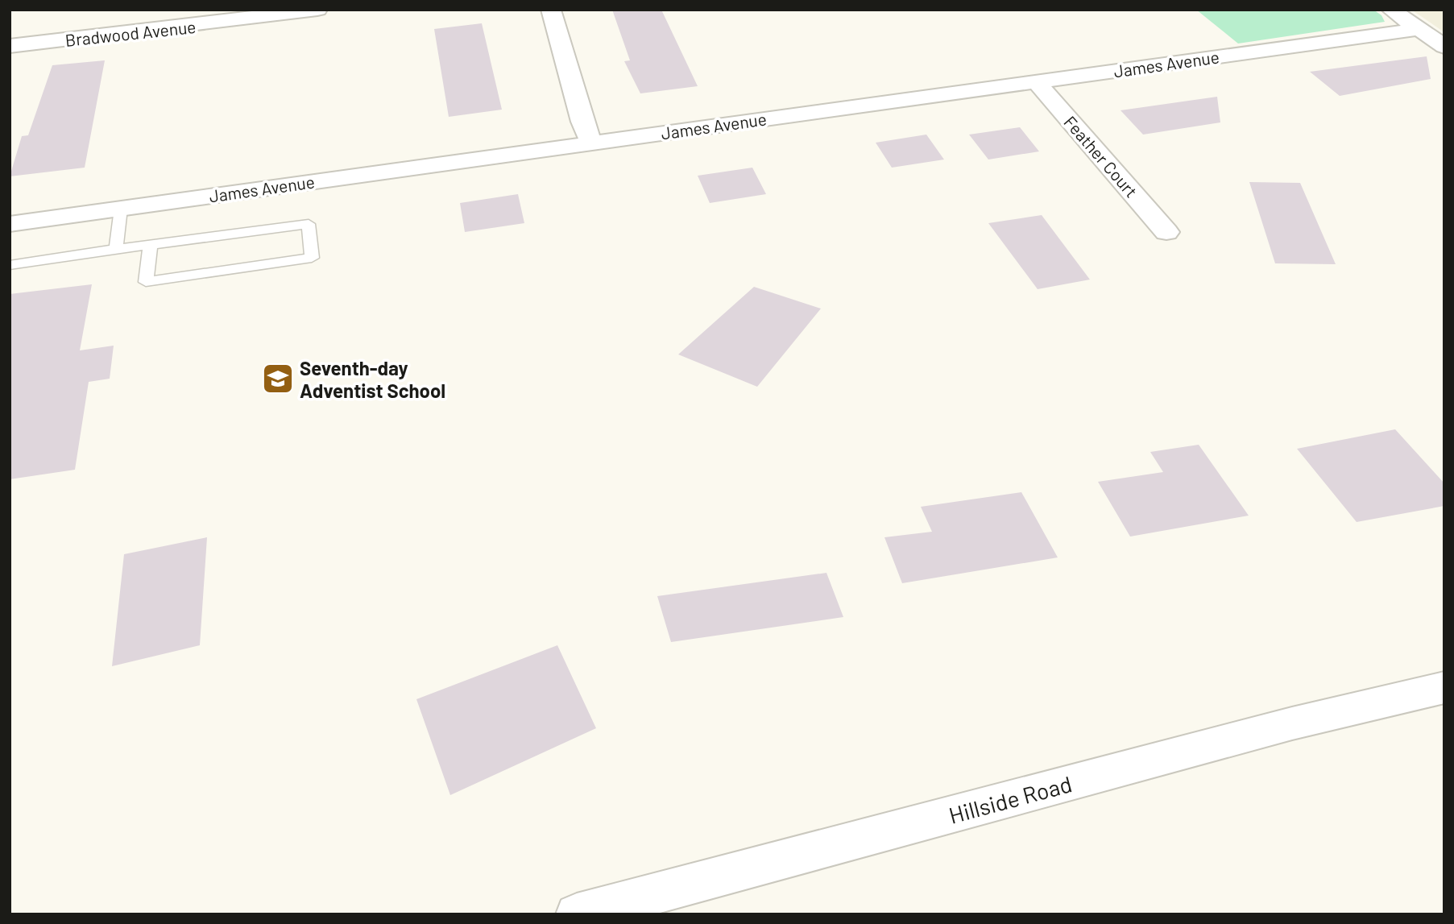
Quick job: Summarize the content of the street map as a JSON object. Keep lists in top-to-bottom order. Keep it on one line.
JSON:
{"streets":{"street":["Bradwood Avenue","James Avenue","Feather Court","Hillside Road"]},"crossings":[["James Avenue","Feather Court"]],"places":{"school or university":["Seventh-day Adventist School"]}}
